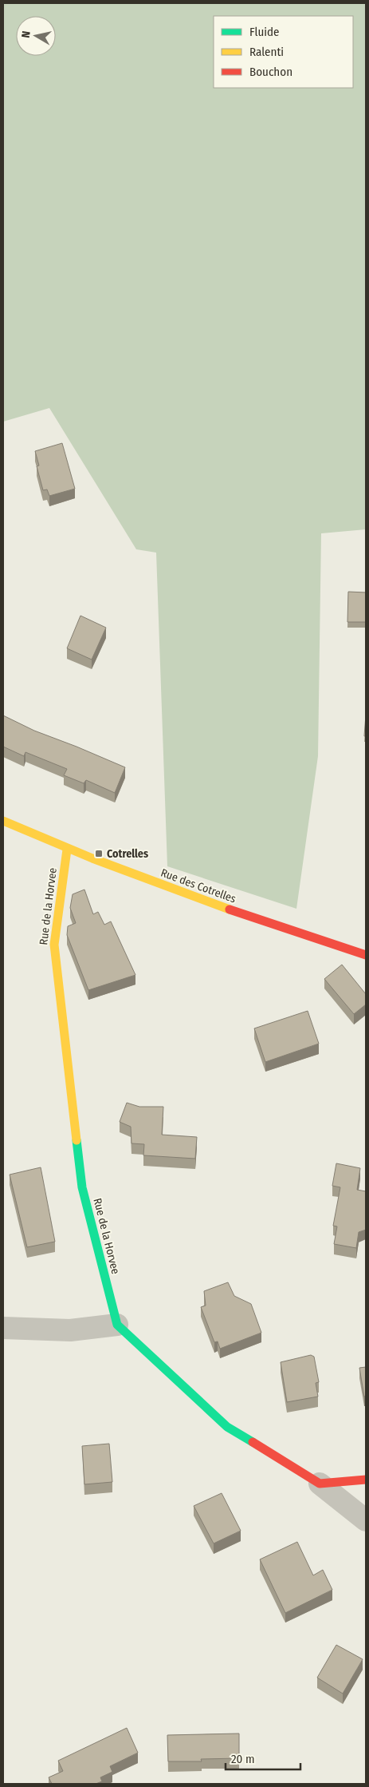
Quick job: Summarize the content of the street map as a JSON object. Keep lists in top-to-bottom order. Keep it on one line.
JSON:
{"streets":{"street":["Rue des Cotrelles","Rue de la Horvee"]},"crossings":[["Rue des Cotrelles","Rue de la Horvee"]],"places":{"transit":["Cotrelles"]},"legend":["Fluide","Ralenti","Bouchon"],"scale_bar":"20 m","north":"left"}
